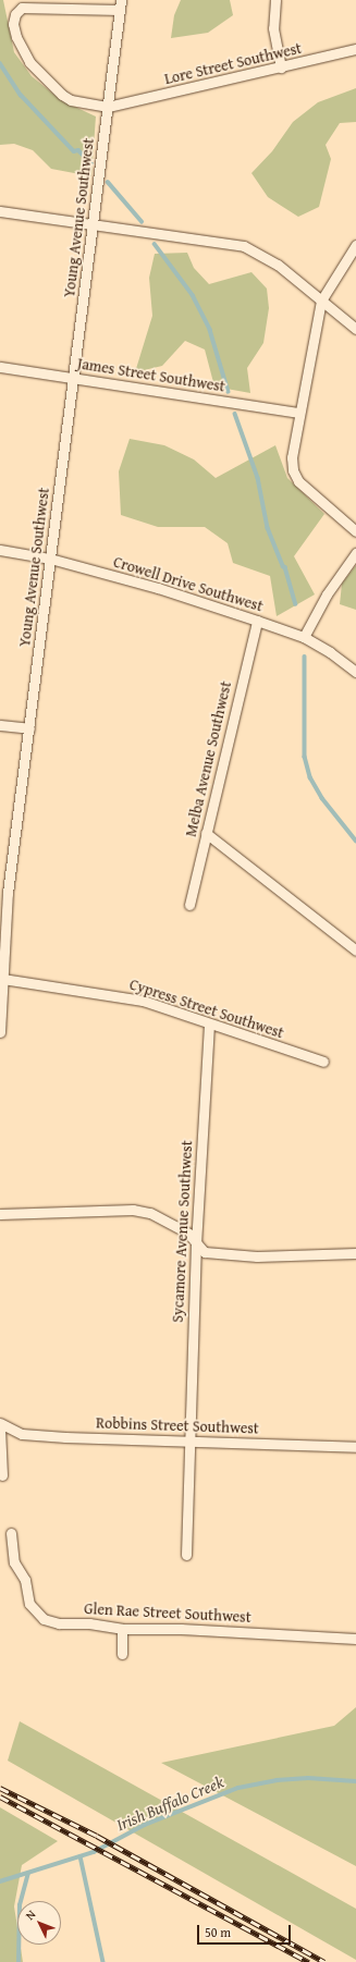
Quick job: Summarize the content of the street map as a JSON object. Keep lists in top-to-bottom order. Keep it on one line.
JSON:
{"streets":{"street":["Lore Street Southwest","Young Avenue Southwest","James Street Southwest","Crowell Drive Southwest","Melba Avenue Southwest","Cypress Street Southwest","Sycamore Avenue Southwest","Robbins Street Southwest","Glen Rae Street Southwest"]},"crossings":[["Lore Street Southwest","Young Avenue Southwest"],["Young Avenue Southwest","James Street Southwest"],["Young Avenue Southwest","Crowell Drive Southwest"],["Young Avenue Southwest","Cypress Street Southwest"],["Crowell Drive Southwest","Melba Avenue Southwest"],["Cypress Street Southwest","Sycamore Avenue Southwest"],["Sycamore Avenue Southwest","Robbins Street Southwest"]],"water":["Irish Buffalo Creek"],"scale_bar":"50 m","north":"top left"}
